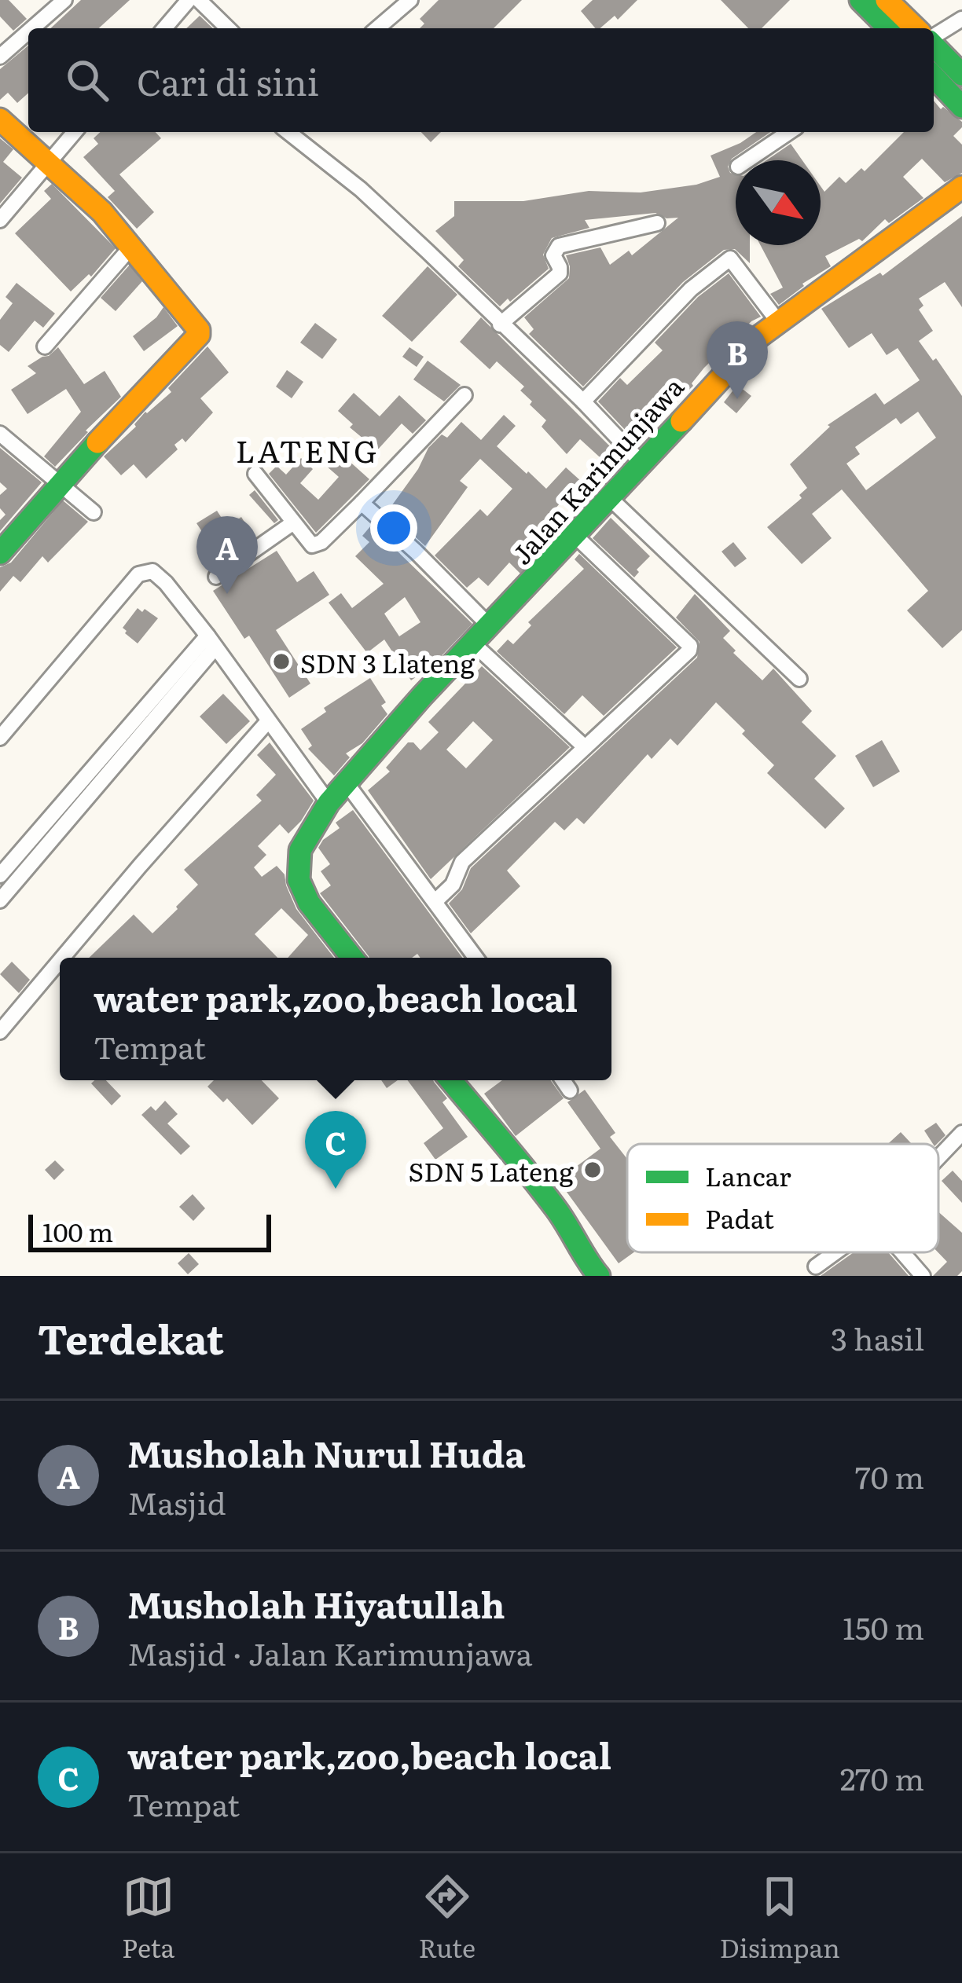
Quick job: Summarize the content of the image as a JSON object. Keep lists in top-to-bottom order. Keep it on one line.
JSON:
{"streets":{"street":["Jalan Karimunjawa"]},"districts":["LATENG"],"places":["SDN 3 Llateng","SDN 5 Lateng"],"legend":["Lancar","Padat"],"scale_bar":"100 m","north":"bottom right","page":{"search":"Cari di sini","pins":["B","A","C"],"popup":["water park,zoo,beach local","Tempat"],"scale":"100 m","heading":["Terdekat","3 hasil"],"list":[{"mark":"A","name":"Musholah Nurul Huda","note":"Masjid","value":"70 m"},{"mark":"B","name":"Musholah Hiyatullah","note":"Masjid · Jalan Karimunjawa","value":"150 m"},{"mark":"C","name":"water park,zoo,beach local","note":"Tempat","value":"270 m"}],"nav":["Peta","Rute","Disimpan"]}}
